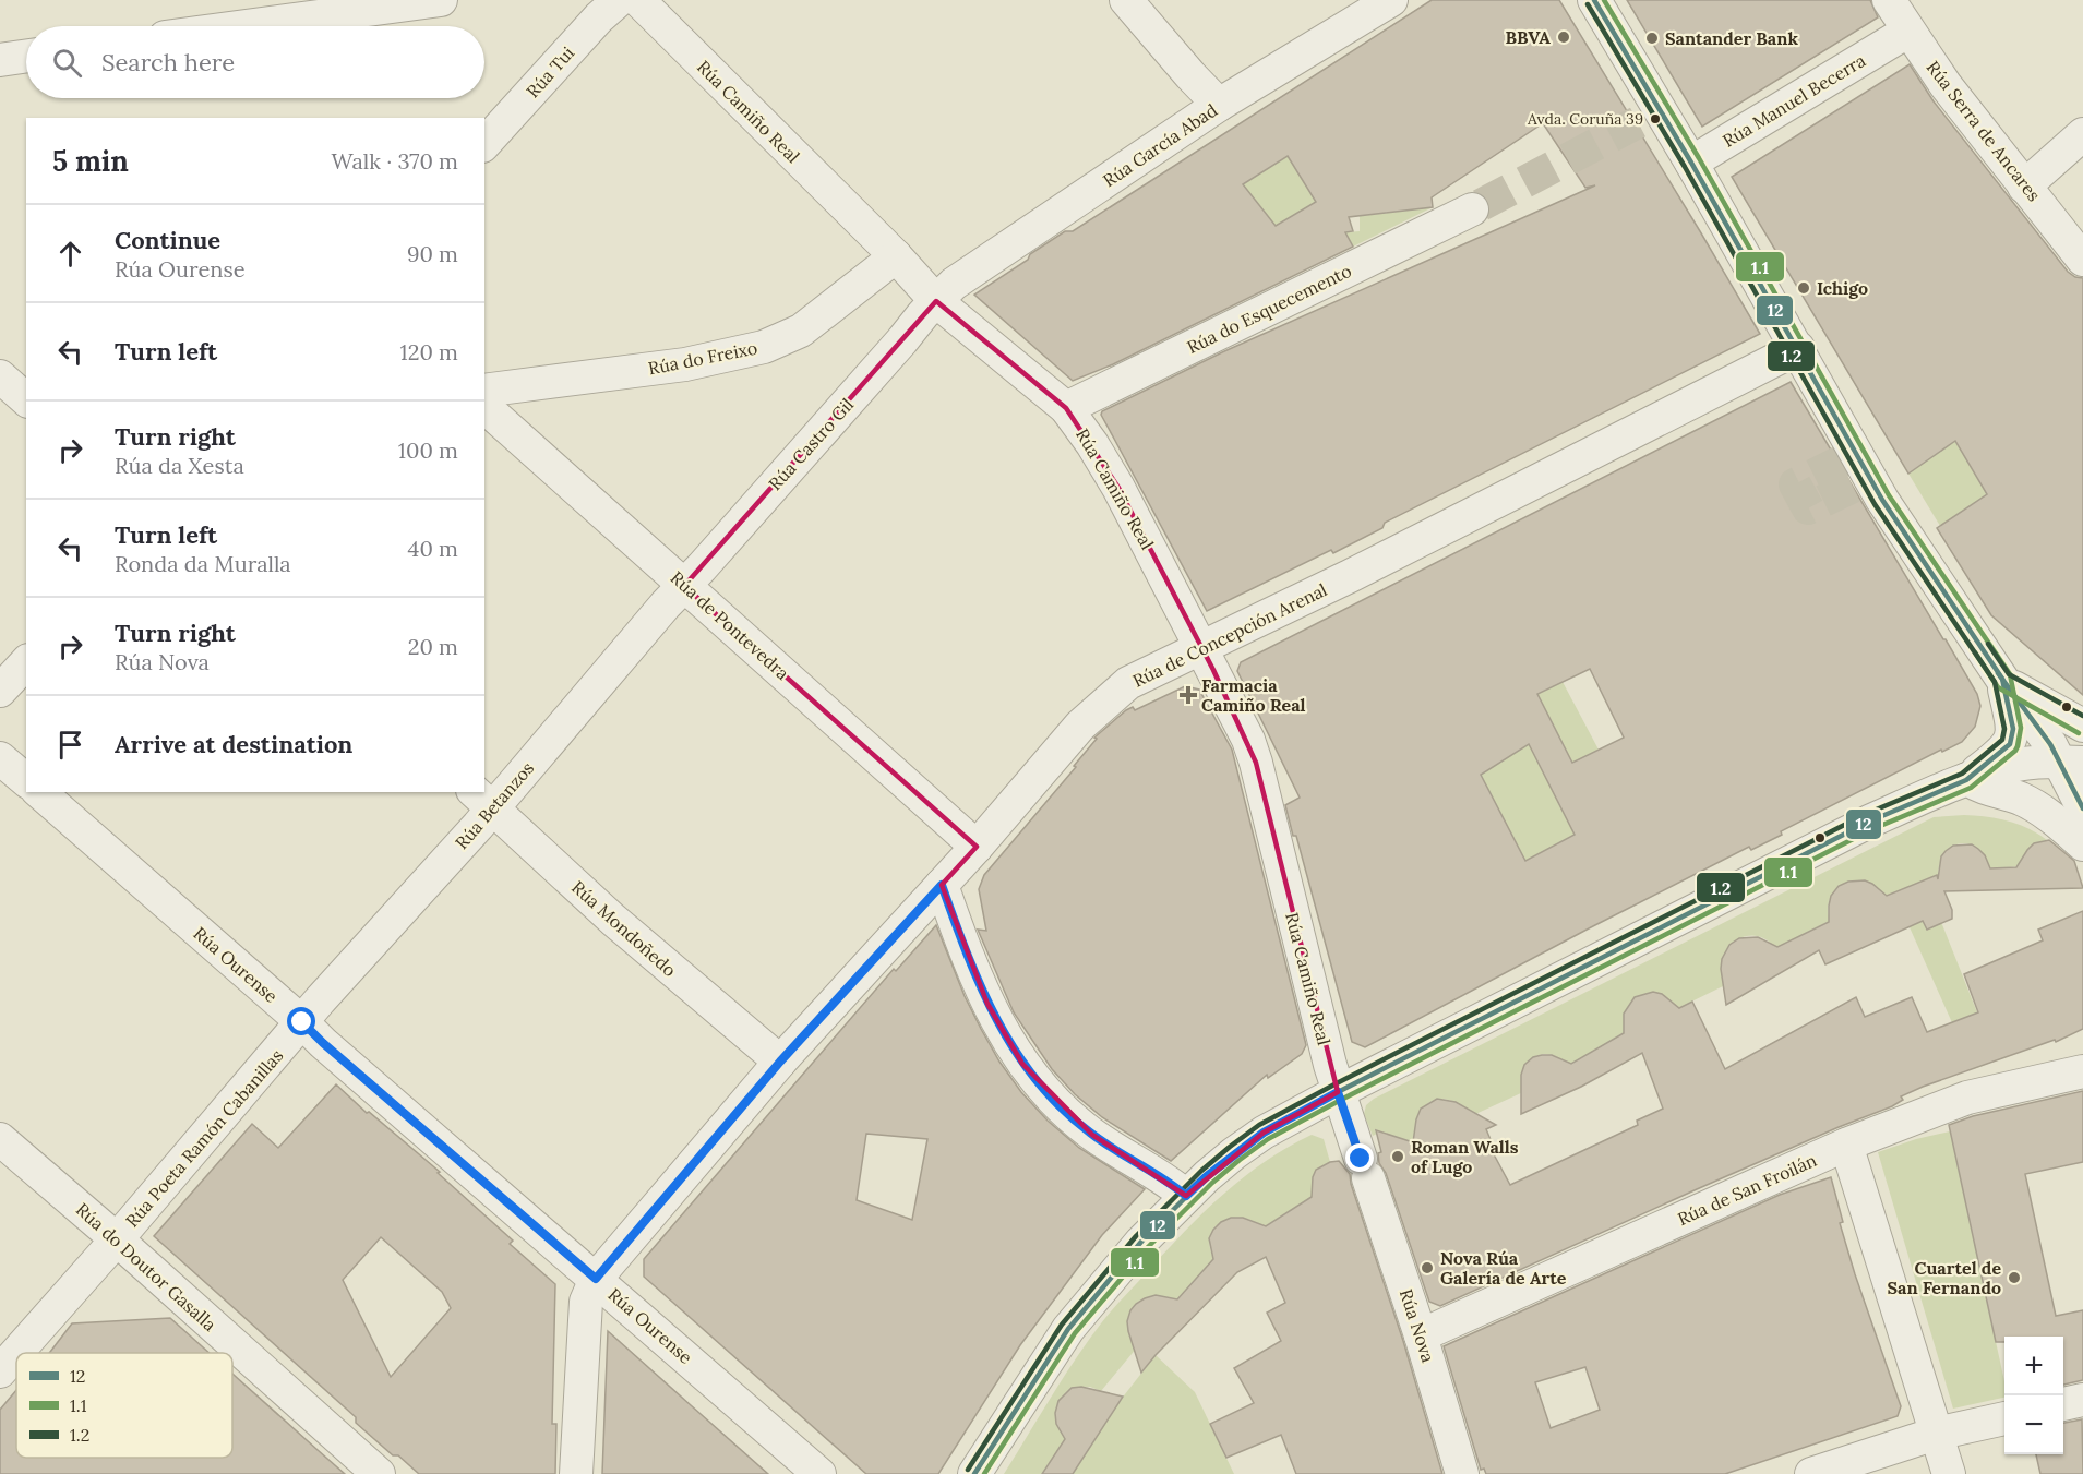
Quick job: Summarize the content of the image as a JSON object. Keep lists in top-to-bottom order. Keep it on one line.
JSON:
{"streets":{"street":["Rúa Tui","Rúa Manuel Becerra","Rúa Camiño Real","Rúa Serra de Ancares","Rúa García Abad","Rúa do Esquecemento","Rúa do Freixo","Rúa Castro Gil","Rúa de Pontevedra","Rúa de Concepción Arenal","Rúa Betanzos","Rúa Mondoñedo","Rúa Ourense","Rúa Poeta Ramón Cabanillas","Rúa de San Froilán","Rúa do Doutor Gasalla","Rúa Nova"]},"crossings":[["Rúa Camiño Real","Rúa García Abad"],["Rúa Camiño Real","Rúa do Esquecemento"],["Rúa Camiño Real","Rúa do Freixo"],["Rúa Camiño Real","Rúa Castro Gil"],["Rúa Camiño Real","Rúa de Concepción Arenal"],["Rúa Camiño Real","Rúa Nova"],["Rúa García Abad","Rúa Castro Gil"],["Rúa Castro Gil","Rúa de Pontevedra"],["Rúa Castro Gil","Rúa Betanzos"],["Rúa de Pontevedra","Rúa de Concepción Arenal"],["Rúa de Pontevedra","Rúa Betanzos"],["Rúa de Concepción Arenal","Rúa Mondoñedo"],["Rúa de Concepción Arenal","Rúa Ourense"],["Rúa Betanzos","Rúa Mondoñedo"],["Rúa Betanzos","Rúa Ourense"],["Rúa Betanzos","Rúa Poeta Ramón Cabanillas"],["Rúa Ourense","Rúa Poeta Ramón Cabanillas"],["Rúa Poeta Ramón Cabanillas","Rúa do Doutor Gasalla"],["Rúa de San Froilán","Rúa Nova"]],"places":{"other":["BBVA","Santander Bank","Avda. Coruña 39","Ichigo","Roman Walls of Lugo","Nova Rúa Galería de Arte","Cuartel de San Fernando"],"health":["Farmacia Camiño Real"]},"lines":["transit line 12","transit line 1.1","transit line 1.2"],"legend":["12","1.1","1.2"],"page":{"search":"Search here","heading":["5 min","Walk · 370 m"],"list":[["Continue","Rúa Ourense","90 m"],["Turn left","120 m"],["Turn right","Rúa da Xesta","100 m"],["Turn left","Ronda da Muralla","40 m"],["Turn right","Rúa Nova","20 m"],"Arrive at destination"],"map_buttons":["+","−"]}}
